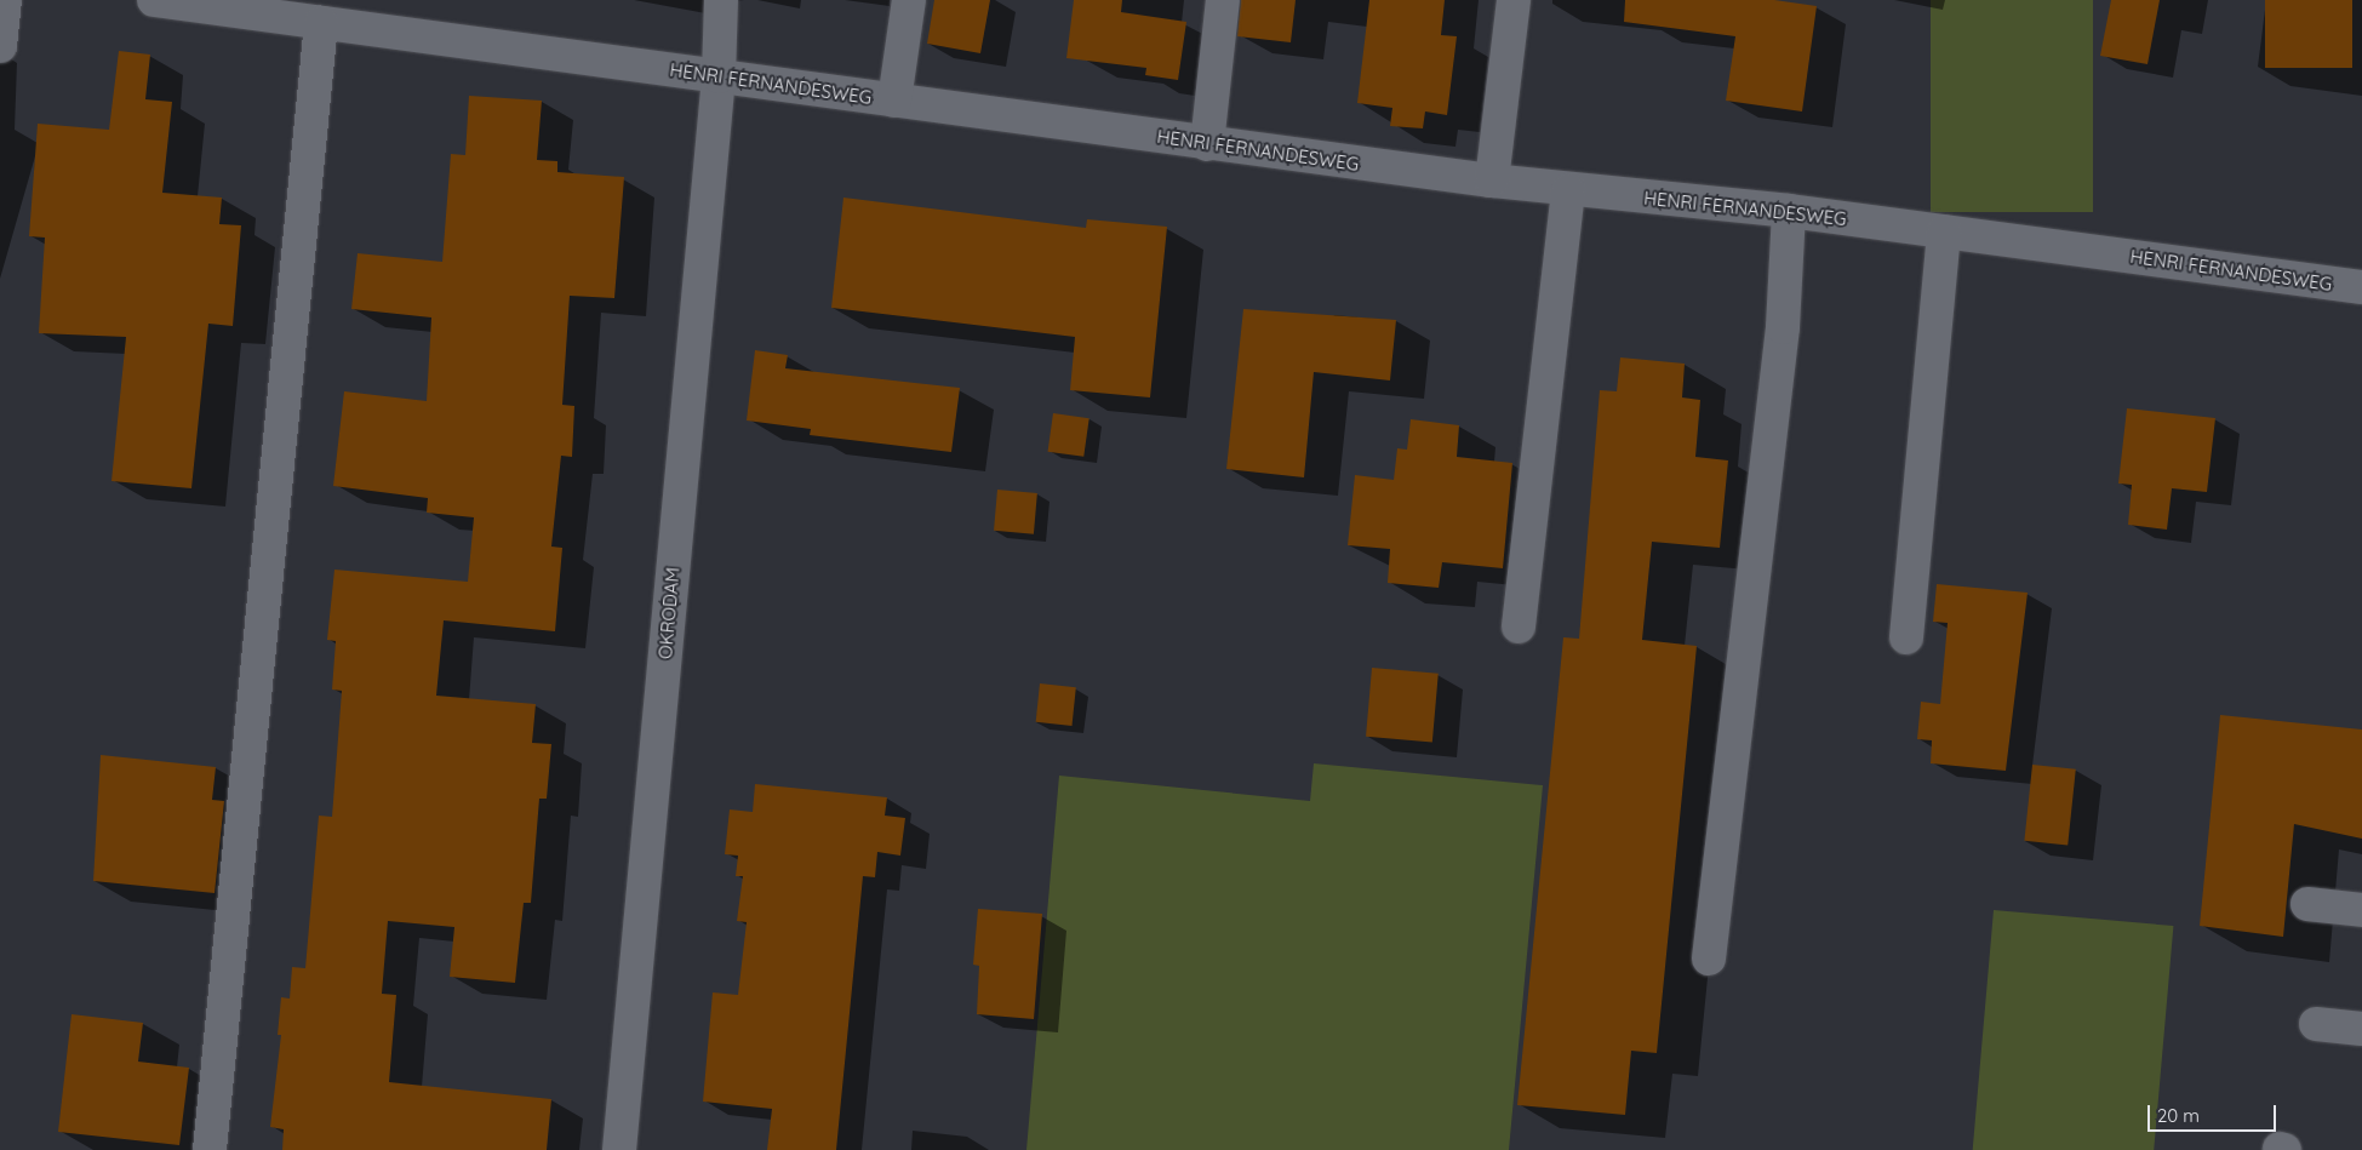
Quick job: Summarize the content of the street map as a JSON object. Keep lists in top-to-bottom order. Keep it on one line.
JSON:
{"streets":{"street":["HENRI FERNANDESWEG","OKRODAM"]},"crossings":[["HENRI FERNANDESWEG","OKRODAM"]],"scale_bar":"20 m"}
